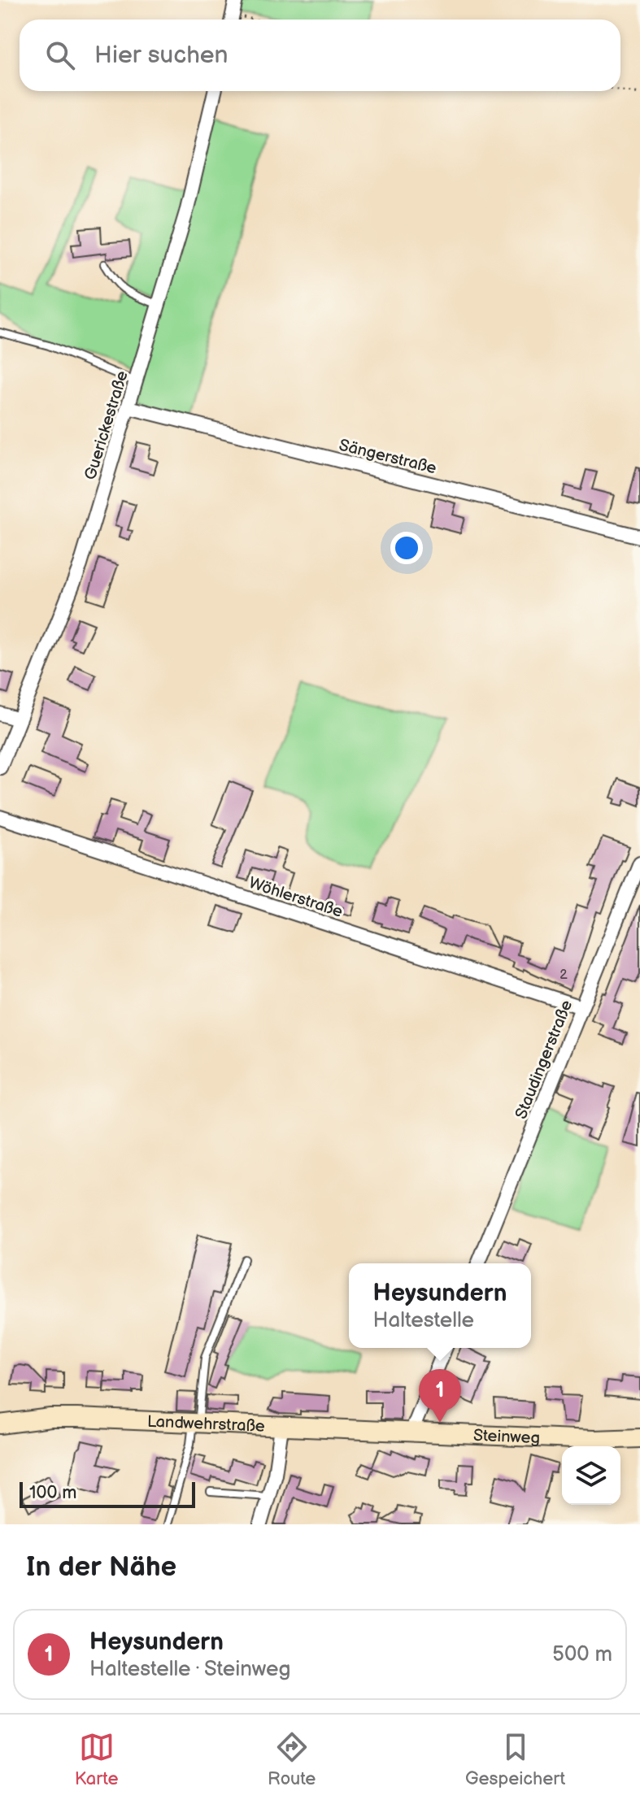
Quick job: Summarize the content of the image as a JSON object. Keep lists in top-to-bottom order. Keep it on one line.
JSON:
{"streets":{"street":["Guerickestraße","Sängerstraße","Wöhlerstraße","Staudingerstraße","Landwehrstraße","Steinweg"]},"crossings":[["Guerickestraße","Sängerstraße"],["Wöhlerstraße","Staudingerstraße"],["Landwehrstraße","Steinweg"]],"house_numbers":["2"],"scale_bar":"100 m","page":{"search":"Hier suchen","popup":["Heysundern","Haltestelle"],"pins":"1","scale":"100 m","heading":"In der Nähe","list":[{"mark":"1","name":"Heysundern","note":"Haltestelle · Steinweg","value":"500 m"}],"nav":["Karte","Route","Gespeichert"]}}
